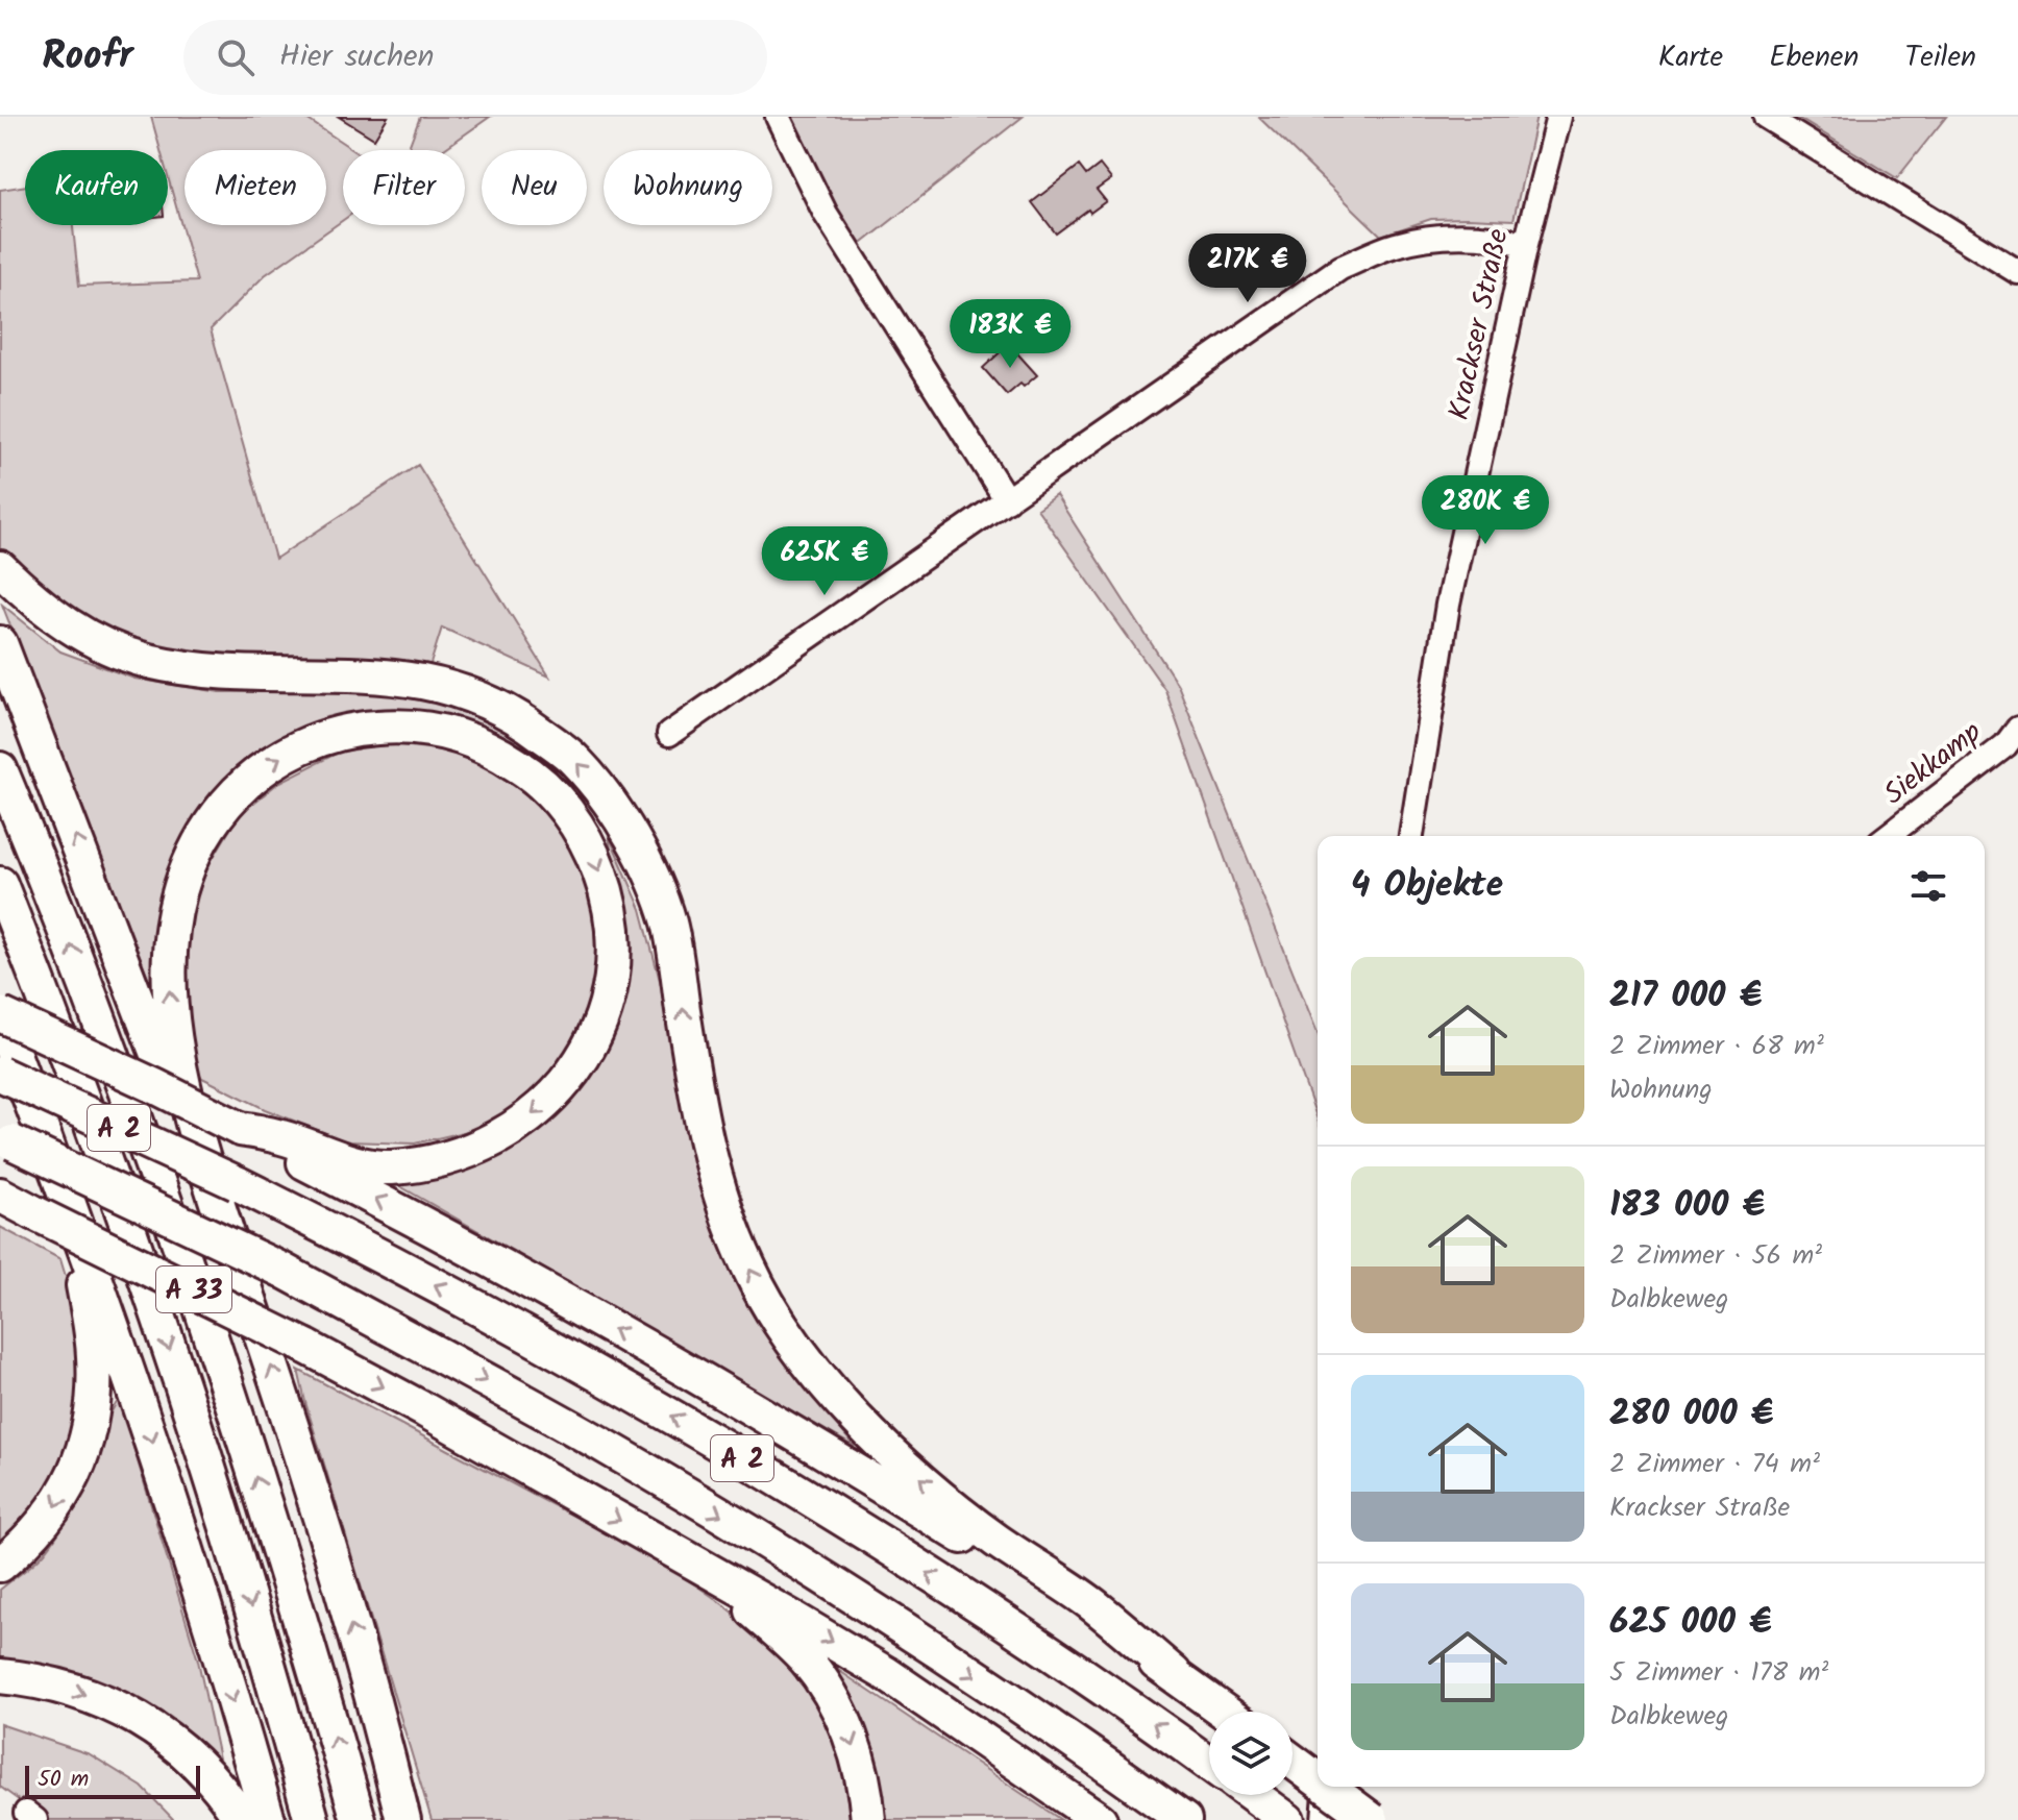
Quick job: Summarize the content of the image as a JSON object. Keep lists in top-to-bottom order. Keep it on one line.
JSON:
{"streets":{"highway":["A 2","A 33"],"street":["Krackser Straße","Siekkamp"]},"scale_bar":"50 m","page":{"header":"Roofr","search":"Hier suchen","nav":["Karte","Ebenen","Teilen"],"chip":["Kaufen","Mieten","Filter","Neu","Wohnung"],"price":["217K €","183K €","280K €","625K €"],"heading":"4 Objekte","list":[{"name":"217 000 €","note":"2 Zimmer · 68 m² · Wohnung"},{"name":"183 000 €","note":"2 Zimmer · 56 m² · Dalbkeweg"},{"name":"280 000 €","note":"2 Zimmer · 74 m² · Krackser Straße"},{"name":"625 000 €","note":"5 Zimmer · 178 m² · Dalbkeweg"}],"scale":"50 m"}}
